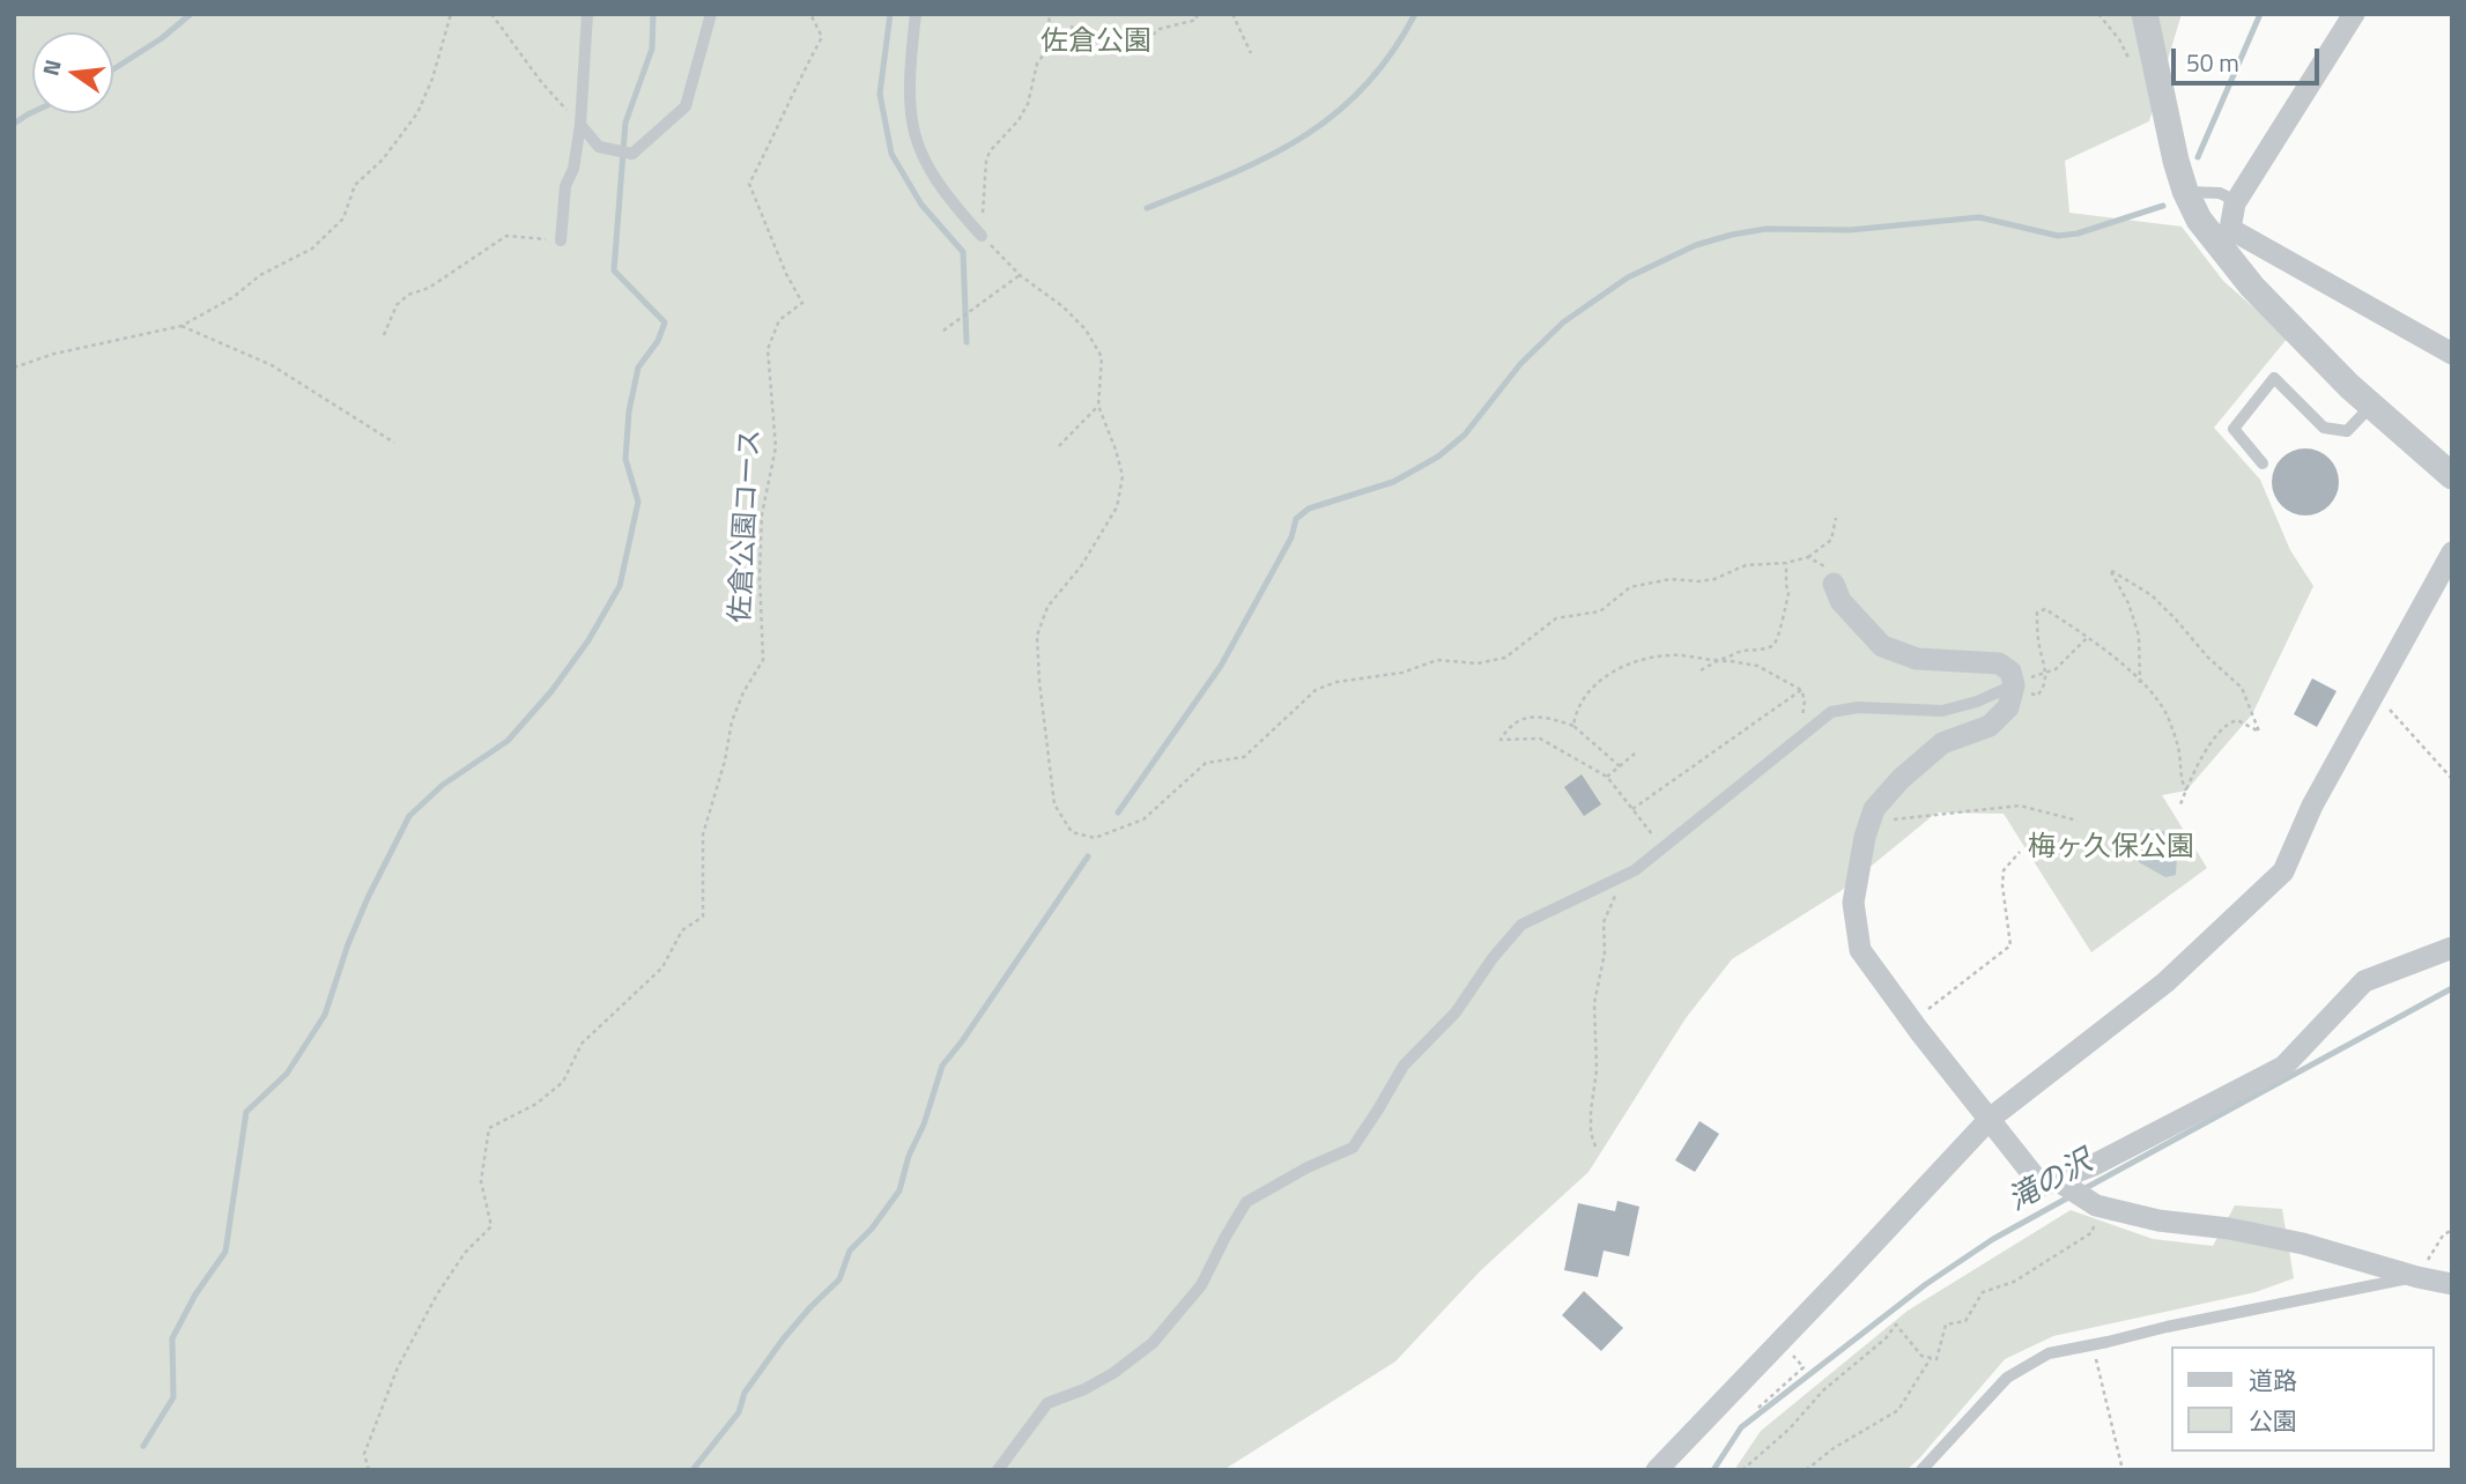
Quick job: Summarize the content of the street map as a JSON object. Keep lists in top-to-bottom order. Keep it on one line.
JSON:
{"streets":{"path":["佐倉公園コース"]},"water":["滝の沢"],"parks":["佐倉公園","梅ヶ久保公園"],"legend":["道路","公園"],"scale_bar":"50 m","north":"left"}
